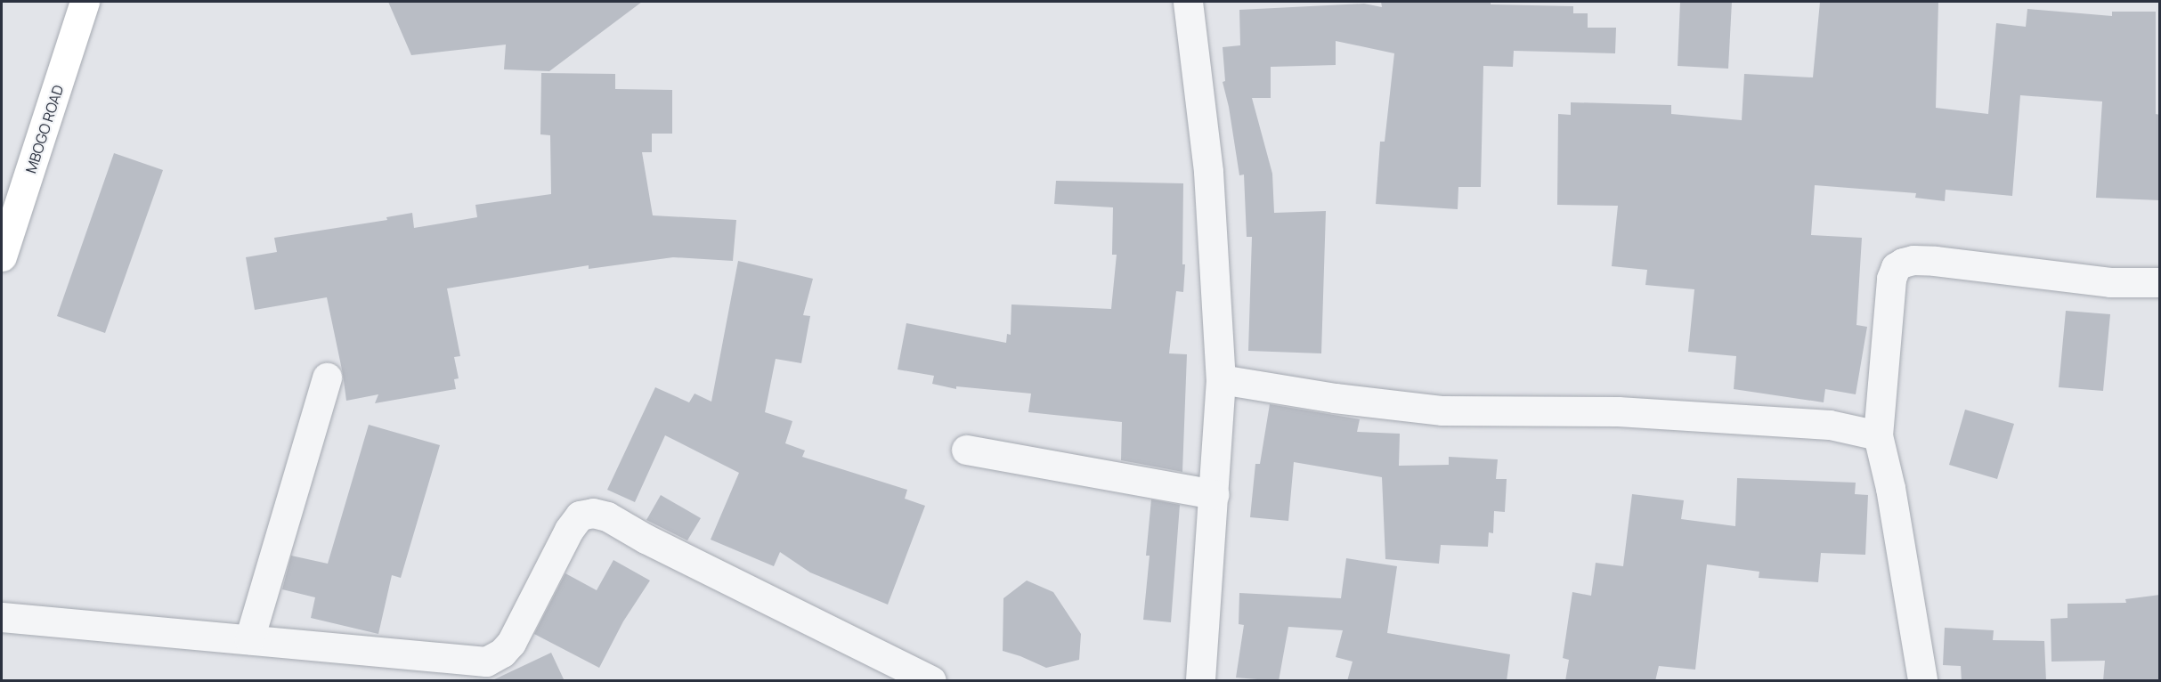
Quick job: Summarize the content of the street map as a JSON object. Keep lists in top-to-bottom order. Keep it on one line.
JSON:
{"streets":{"main road":["MBOGO ROAD"]}}
